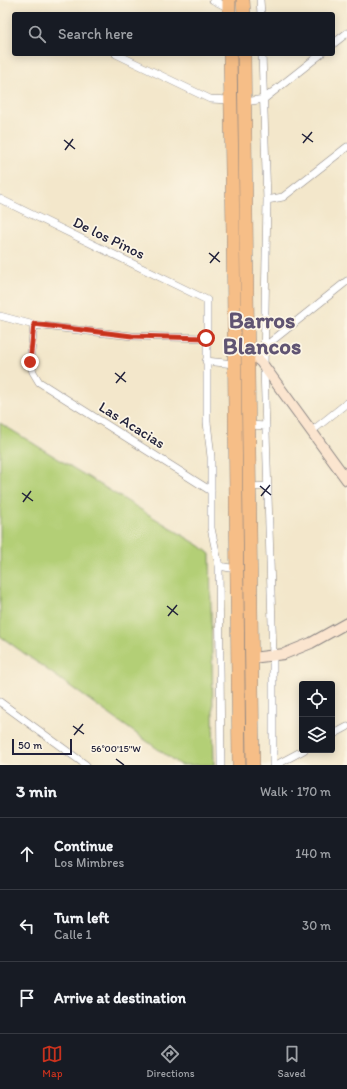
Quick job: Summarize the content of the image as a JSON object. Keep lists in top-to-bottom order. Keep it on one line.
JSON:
{"streets":{"street":["De los Pinos","Las Acacias"]},"districts":["Barros Blancos"],"scale_bar":"50 m","page":{"search":"Search here","scale":"50 m","heading":["3 min","Walk · 170 m"],"list":[["Continue","Los Mimbres","140 m"],["Turn left","Calle 1","30 m"],"Arrive at destination"],"nav":["Map","Directions","Saved"]},"coordinates":["56°00'15\"W"]}
